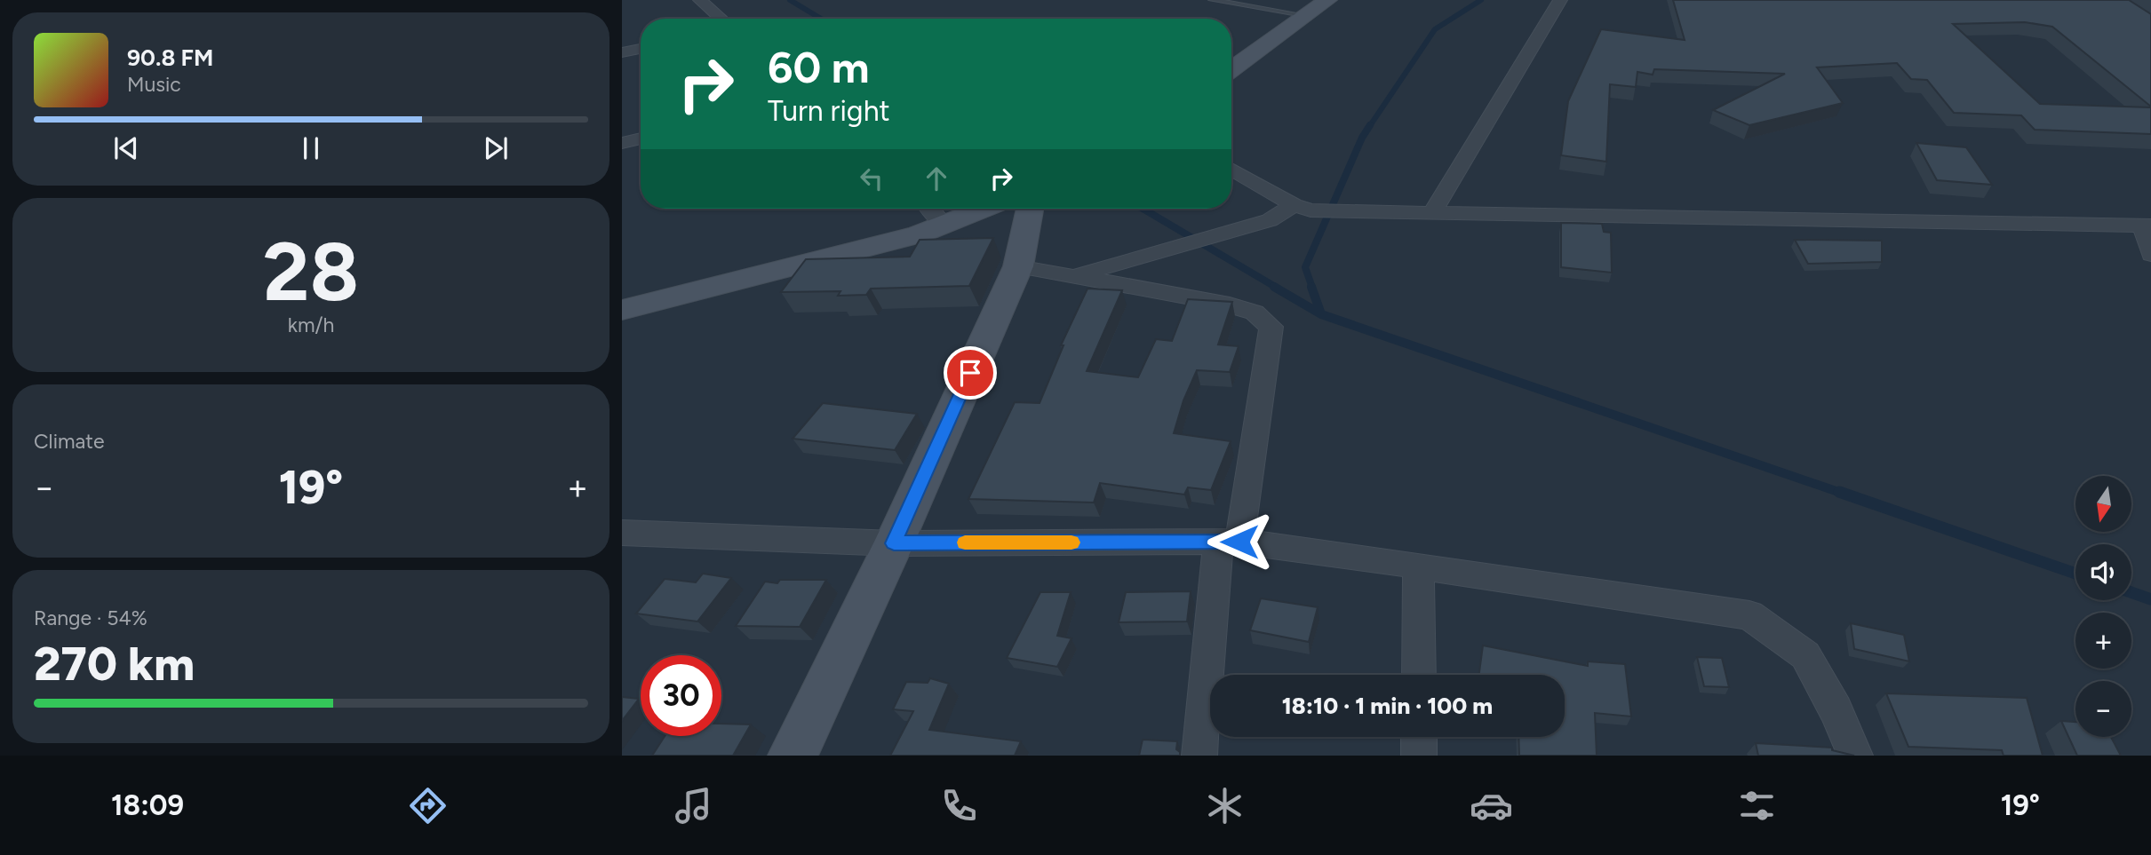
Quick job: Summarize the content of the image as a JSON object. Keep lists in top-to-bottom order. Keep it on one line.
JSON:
{"north":"bottom","page":{"turn":["60 m","Turn right"],"song":["90.8 FM","Music"],"tile":[["28","km/h"],"Climate",["Range · 54%","270 km"]],"heat":["−","19°","+"],"map_buttons":["+","−"],"limit":"30","trip":"18:10 · 1 min · 100 m","tabs":["18:09","19°"]}}
